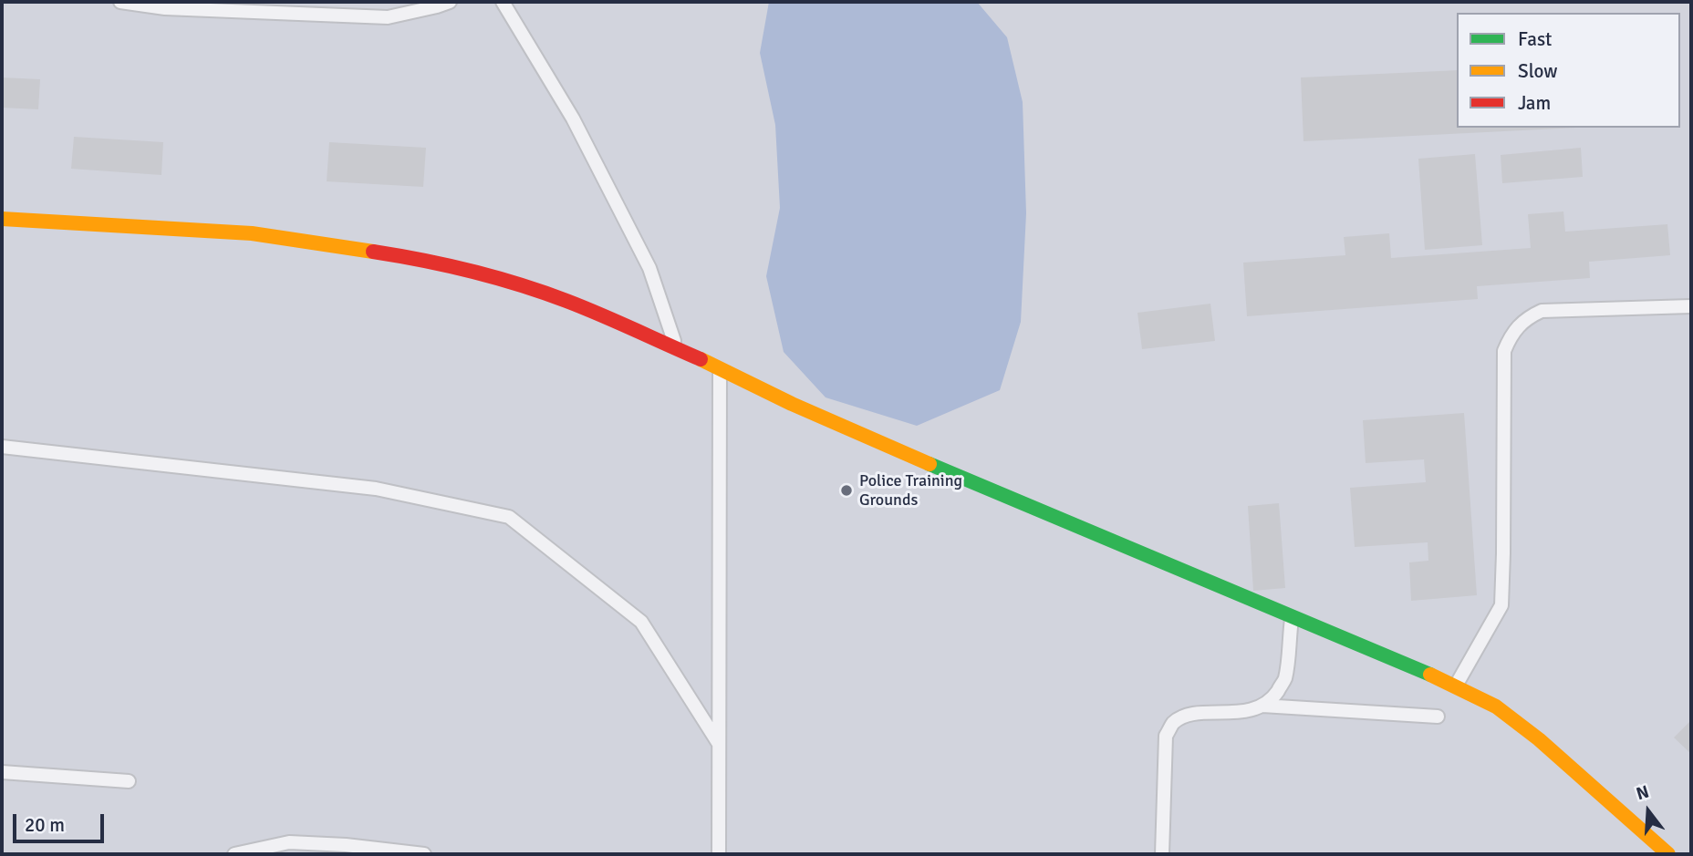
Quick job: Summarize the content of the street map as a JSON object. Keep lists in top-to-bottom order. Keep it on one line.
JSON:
{"places":["Police Training Grounds"],"legend":["Fast","Slow","Jam"],"scale_bar":"20 m","north":"top"}
